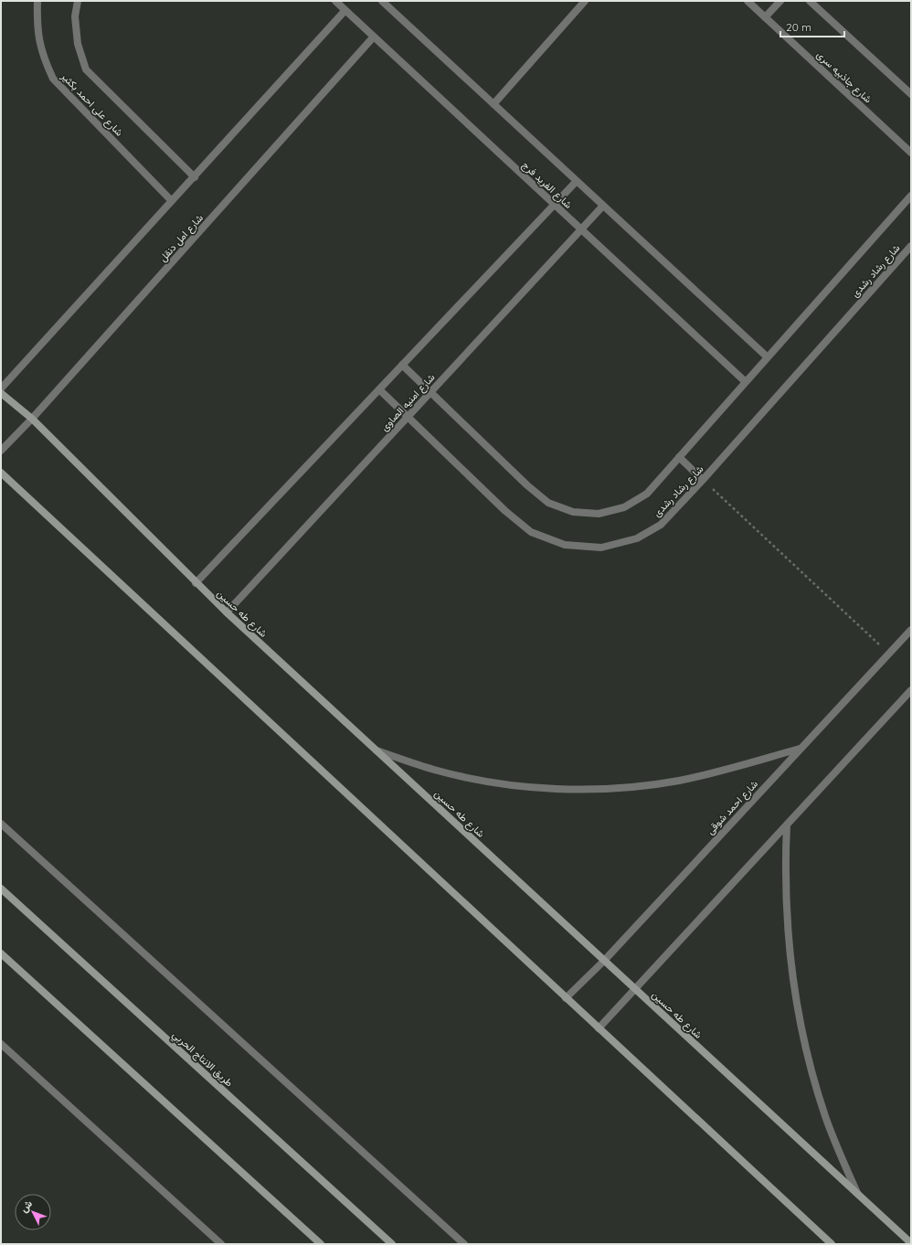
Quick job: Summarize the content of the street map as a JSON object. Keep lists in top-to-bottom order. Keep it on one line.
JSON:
{"streets":{"street":["شارع جاذبيه سرى","شارع على احمد بكثير","شارع الفريد فرج","شارع امل دنقل","شارع رشاد رشدى","شارع امنيه الصاوى","شارع طه حسين","شارع احمد شوقى","طريق الانتاج الحربي"]},"crossings":[["شارع الفريد فرج","شارع امل دنقل"],["شارع الفريد فرج","شارع رشاد رشدى"],["شارع الفريد فرج","شارع امنيه الصاوى"],["شارع امل دنقل","شارع طه حسين"],["شارع رشاد رشدى","شارع امنيه الصاوى"],["شارع امنيه الصاوى","شارع طه حسين"],["شارع طه حسين","شارع احمد شوقى"]],"scale_bar":"20 m","north":"top left"}
